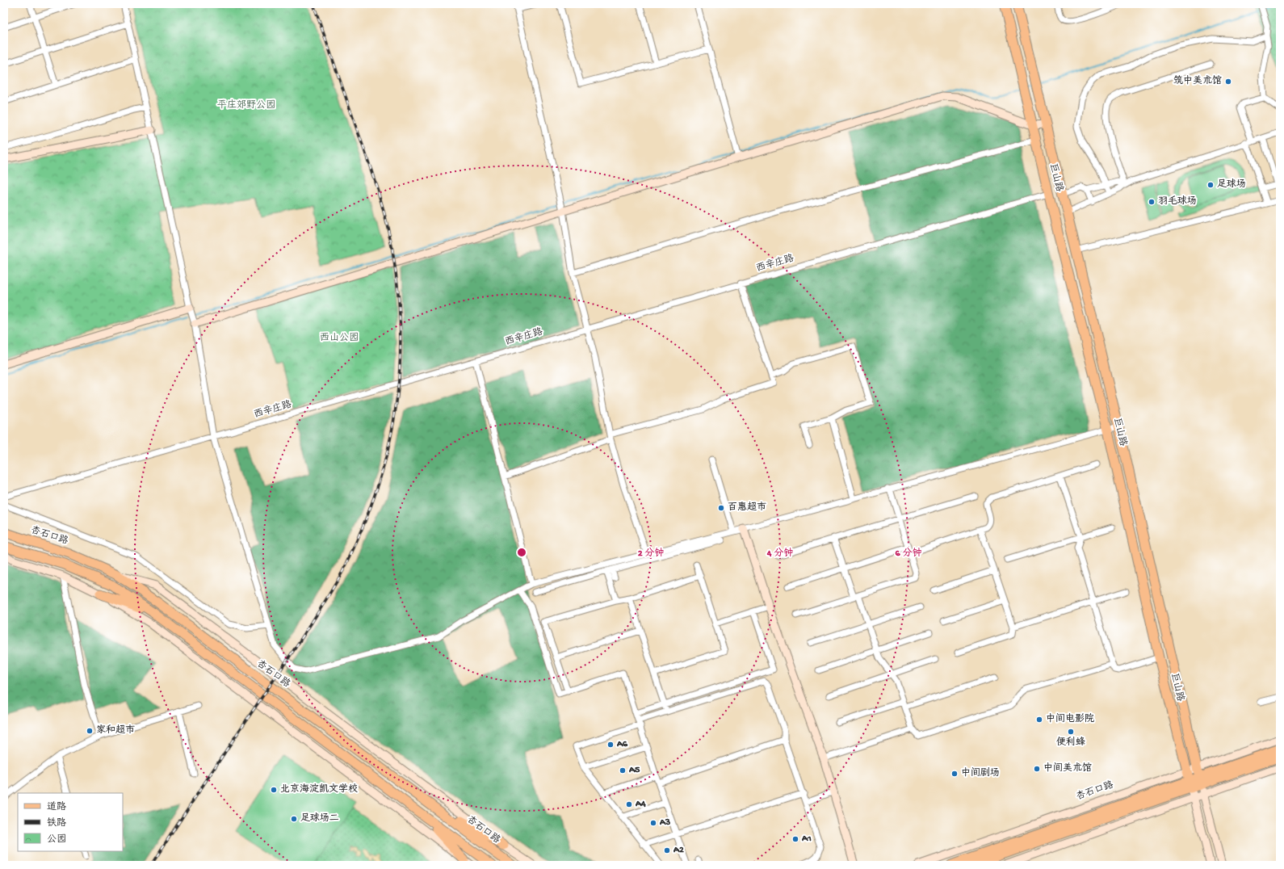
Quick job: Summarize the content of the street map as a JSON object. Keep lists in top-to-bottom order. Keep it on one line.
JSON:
{"streets":{"main road":["巨山路","杏石口路"],"street":["西辛庄路"]},"crossings":[["巨山路","西辛庄路"],["巨山路","杏石口路"]],"parks":["平庄郊野公园","西山公园"],"places":["筑中美术馆","足球场","羽毛球场","百惠超市","中间电影院","家和超市","便利蜂","A6","中间美术馆","A5","中间剧场","北京海淀凯文学校","A4","足球场二","A3","A1","A2"],"legend":["道路","铁路","公园"],"rings":["2 分钟","4 分钟","6 分钟"]}
